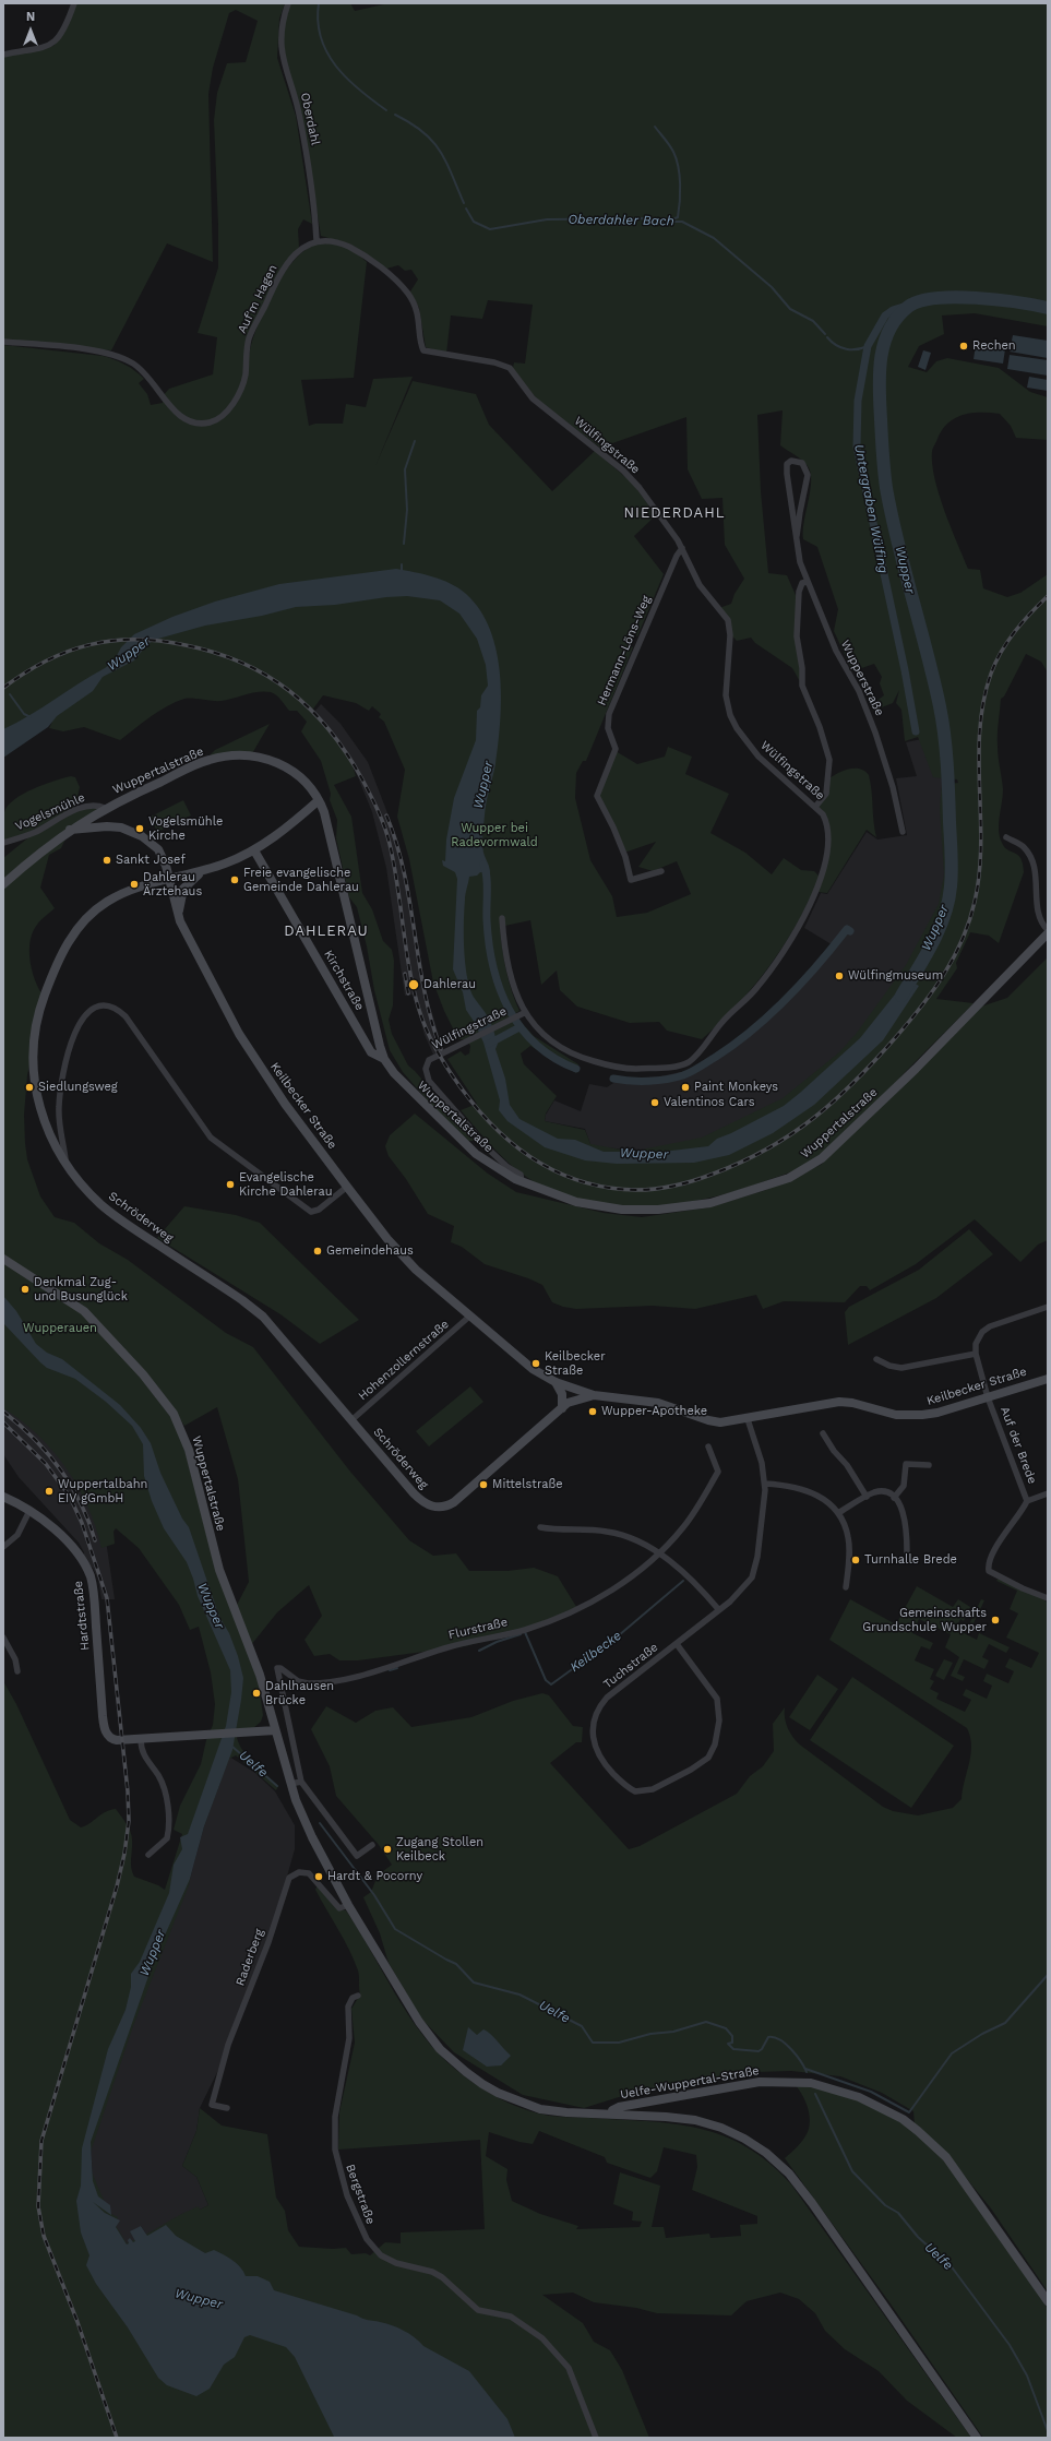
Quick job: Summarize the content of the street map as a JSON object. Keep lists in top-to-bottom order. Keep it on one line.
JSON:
{"streets":{"main road":["Wuppertalstraße","Kirchstraße","Keilbecker Straße","Schröderweg","Hardtstraße","Uelfe-Wuppertal-Straße"],"street":["Oberdahl","Auf'm Hagen","Wülfingstraße","Hermann-Löns-Weg","Wupperstraße","Vogelsmühle","Hohenzollernstraße","Auf der Brede","Flurstraße","Tuchstraße","Raderberg","Bergstraße"]},"crossings":[["Oberdahl","Auf'm Hagen"],["Oberdahl","Wülfingstraße"],["Auf'm Hagen","Wülfingstraße"],["Wülfingstraße","Hermann-Löns-Weg"],["Wülfingstraße","Wuppertalstraße"],["Wuppertalstraße","Vogelsmühle"],["Wuppertalstraße","Kirchstraße"],["Wuppertalstraße","Keilbecker Straße"],["Wuppertalstraße","Hardtstraße"],["Wuppertalstraße","Uelfe-Wuppertal-Straße"],["Keilbecker Straße","Schröderweg"],["Keilbecker Straße","Hohenzollernstraße"],["Keilbecker Straße","Auf der Brede"],["Keilbecker Straße","Tuchstraße"],["Schröderweg","Hohenzollernstraße"],["Hardtstraße","Uelfe-Wuppertal-Straße"],["Raderberg","Uelfe-Wuppertal-Straße"]],"districts":["NIEDERDAHL","DAHLERAU"],"water":["Oberdahler Bach","Untergraben Wülfing","Wupper","Keilbecke","Uelfe"],"parks":["Wupper bei Radevormwald","Wupperauen"],"places":["Rechen","Vogelsmühle Kirche","Sankt Josef","Freie evangelische Gemeinde Dahlerau","Dahlerau Ärztehaus","Wülfingmuseum","Dahlerau","Siedlungsweg","Paint Monkeys","Valentinos Cars","Evangelische Kirche Dahlerau","Gemeindehaus","Denkmal Zug- und Busunglück","Keilbecker Straße","Wupper-Apotheke","Mittelstraße","Wuppertalbahn EIV gGmbH","Turnhalle Brede","Gemeinschafts Grundschule Wupper","Dahlhausen Brücke","Zugang Stollen Keilbeck","Hardt & Pocorny"],"north":"top"}
